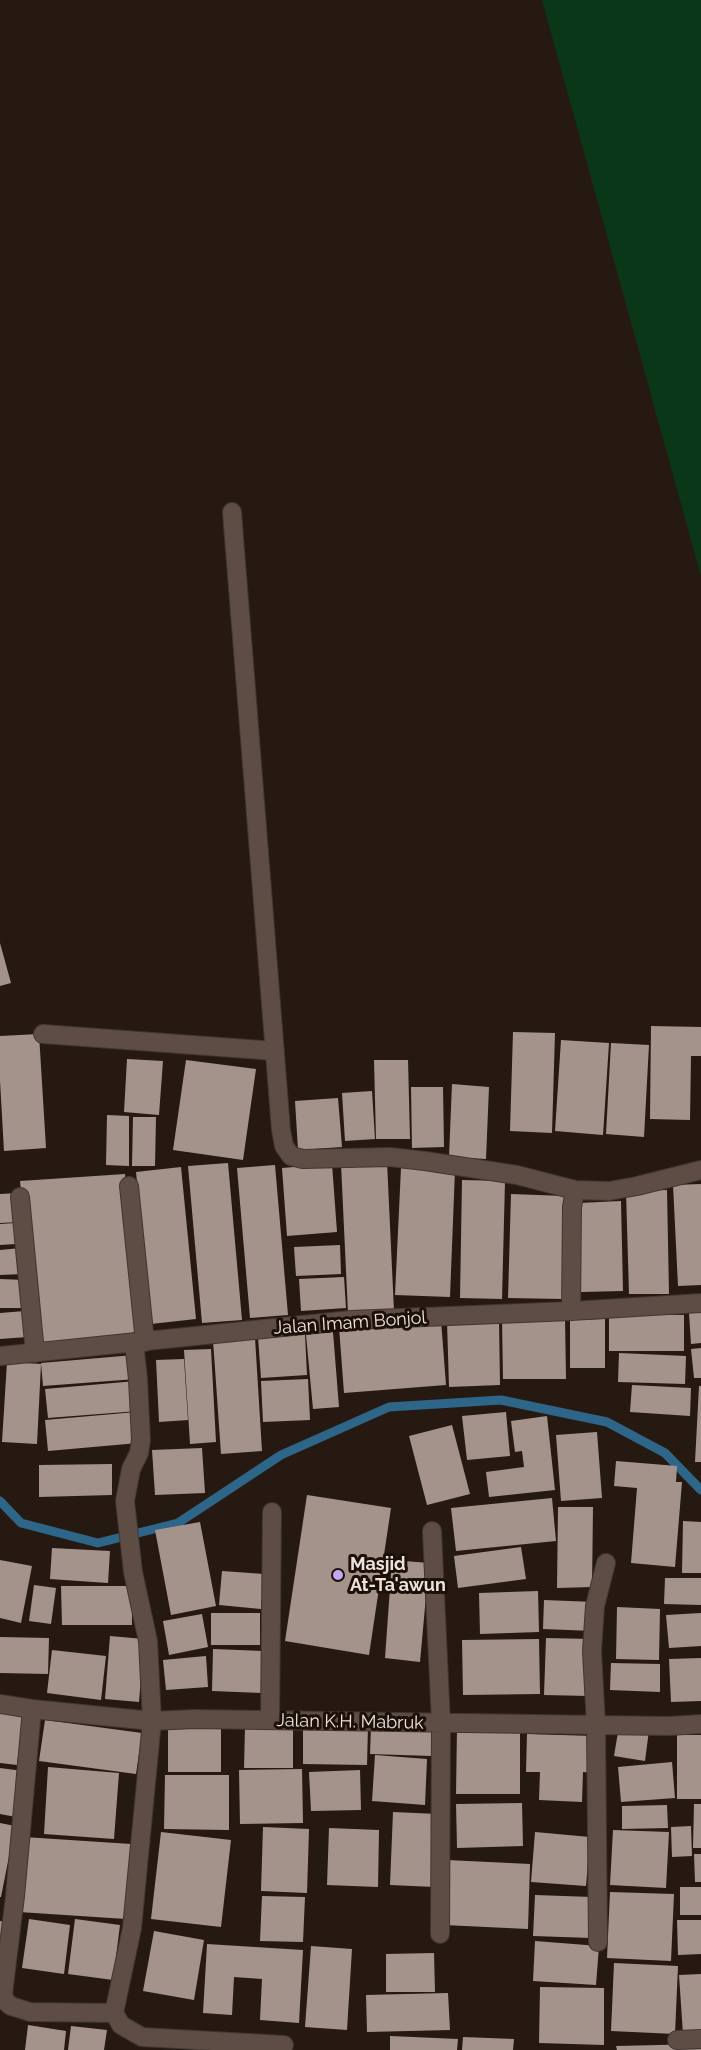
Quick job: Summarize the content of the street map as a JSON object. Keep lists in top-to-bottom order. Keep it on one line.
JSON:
{"streets":{"street":["Jalan Imam Bonjol","Jalan K.H. Mabruk"]},"places":["Masjid At-Ta'awun"]}
